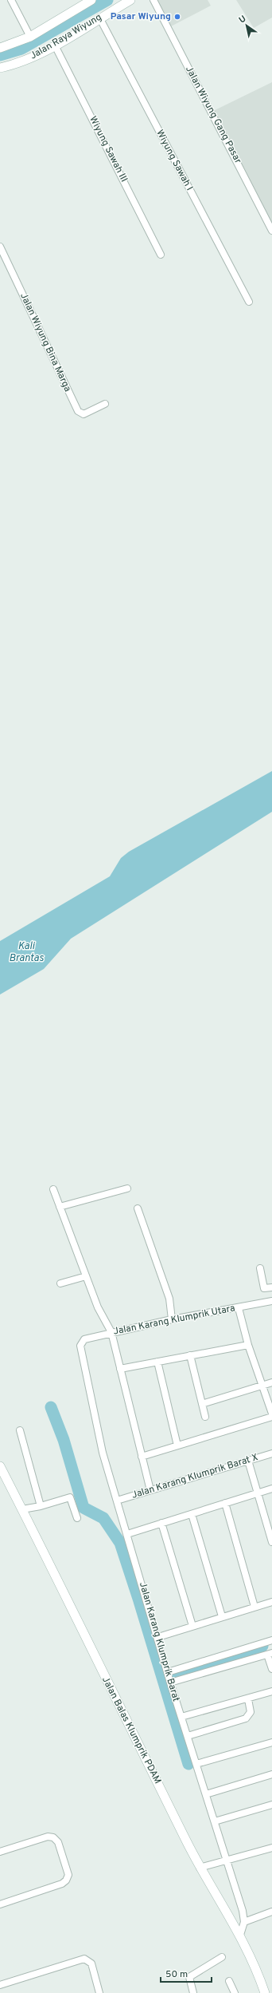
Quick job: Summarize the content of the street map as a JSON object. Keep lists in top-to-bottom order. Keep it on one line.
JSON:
{"streets":{"street":["Jalan Raya Wiyung","Jalan Wiyung Gang Pasar","Wiyung Sawah III","Wiyung Sawah I","Jalan Wiyung Bina Marga","Jalan Karang Klumprik Utara","Jalan Karang Klumprik Barat X","Jalan Karang Klumprik Barat","Jalan Balas Klumprik PDAM"]},"crossings":[["Jalan Raya Wiyung","Wiyung Sawah III"],["Jalan Raya Wiyung","Wiyung Sawah I"],["Jalan Karang Klumprik Utara","Jalan Karang Klumprik Barat"],["Jalan Karang Klumprik Barat X","Jalan Karang Klumprik Barat"],["Jalan Karang Klumprik Barat","Jalan Balas Klumprik PDAM"]],"water":["Kali Brantas"],"places":["Pasar Wiyung"],"scale_bar":"50 m","north":"top left"}
